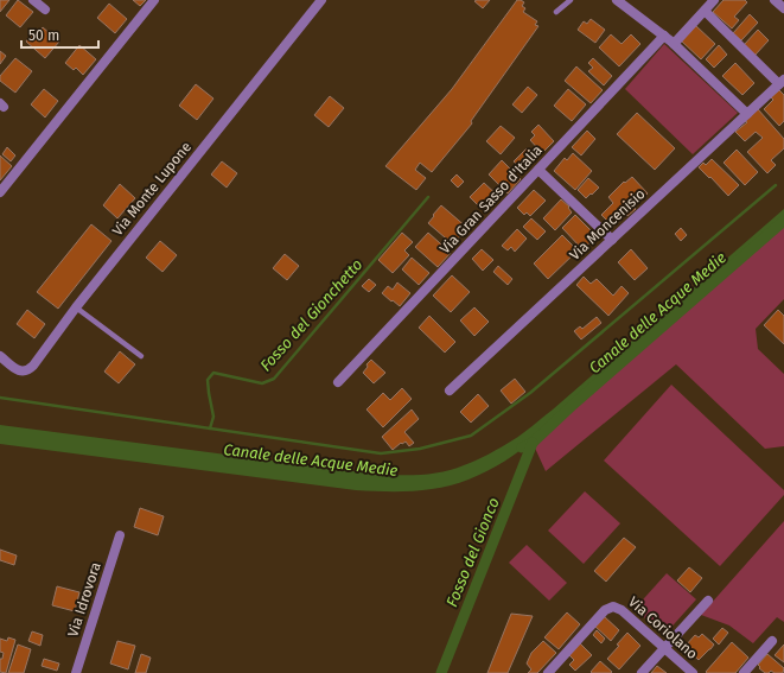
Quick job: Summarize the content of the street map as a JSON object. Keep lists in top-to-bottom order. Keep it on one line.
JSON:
{"streets":{"street":["Via Monte Lupone","Via Gran Sasso d'Italia","Via Moncenisio","Via Idrovora","Via Coriolano"]},"water":["Canale delle Acque Medie","Fosso del Gionchetto","Fosso del Gionco"],"scale_bar":"50 m"}
